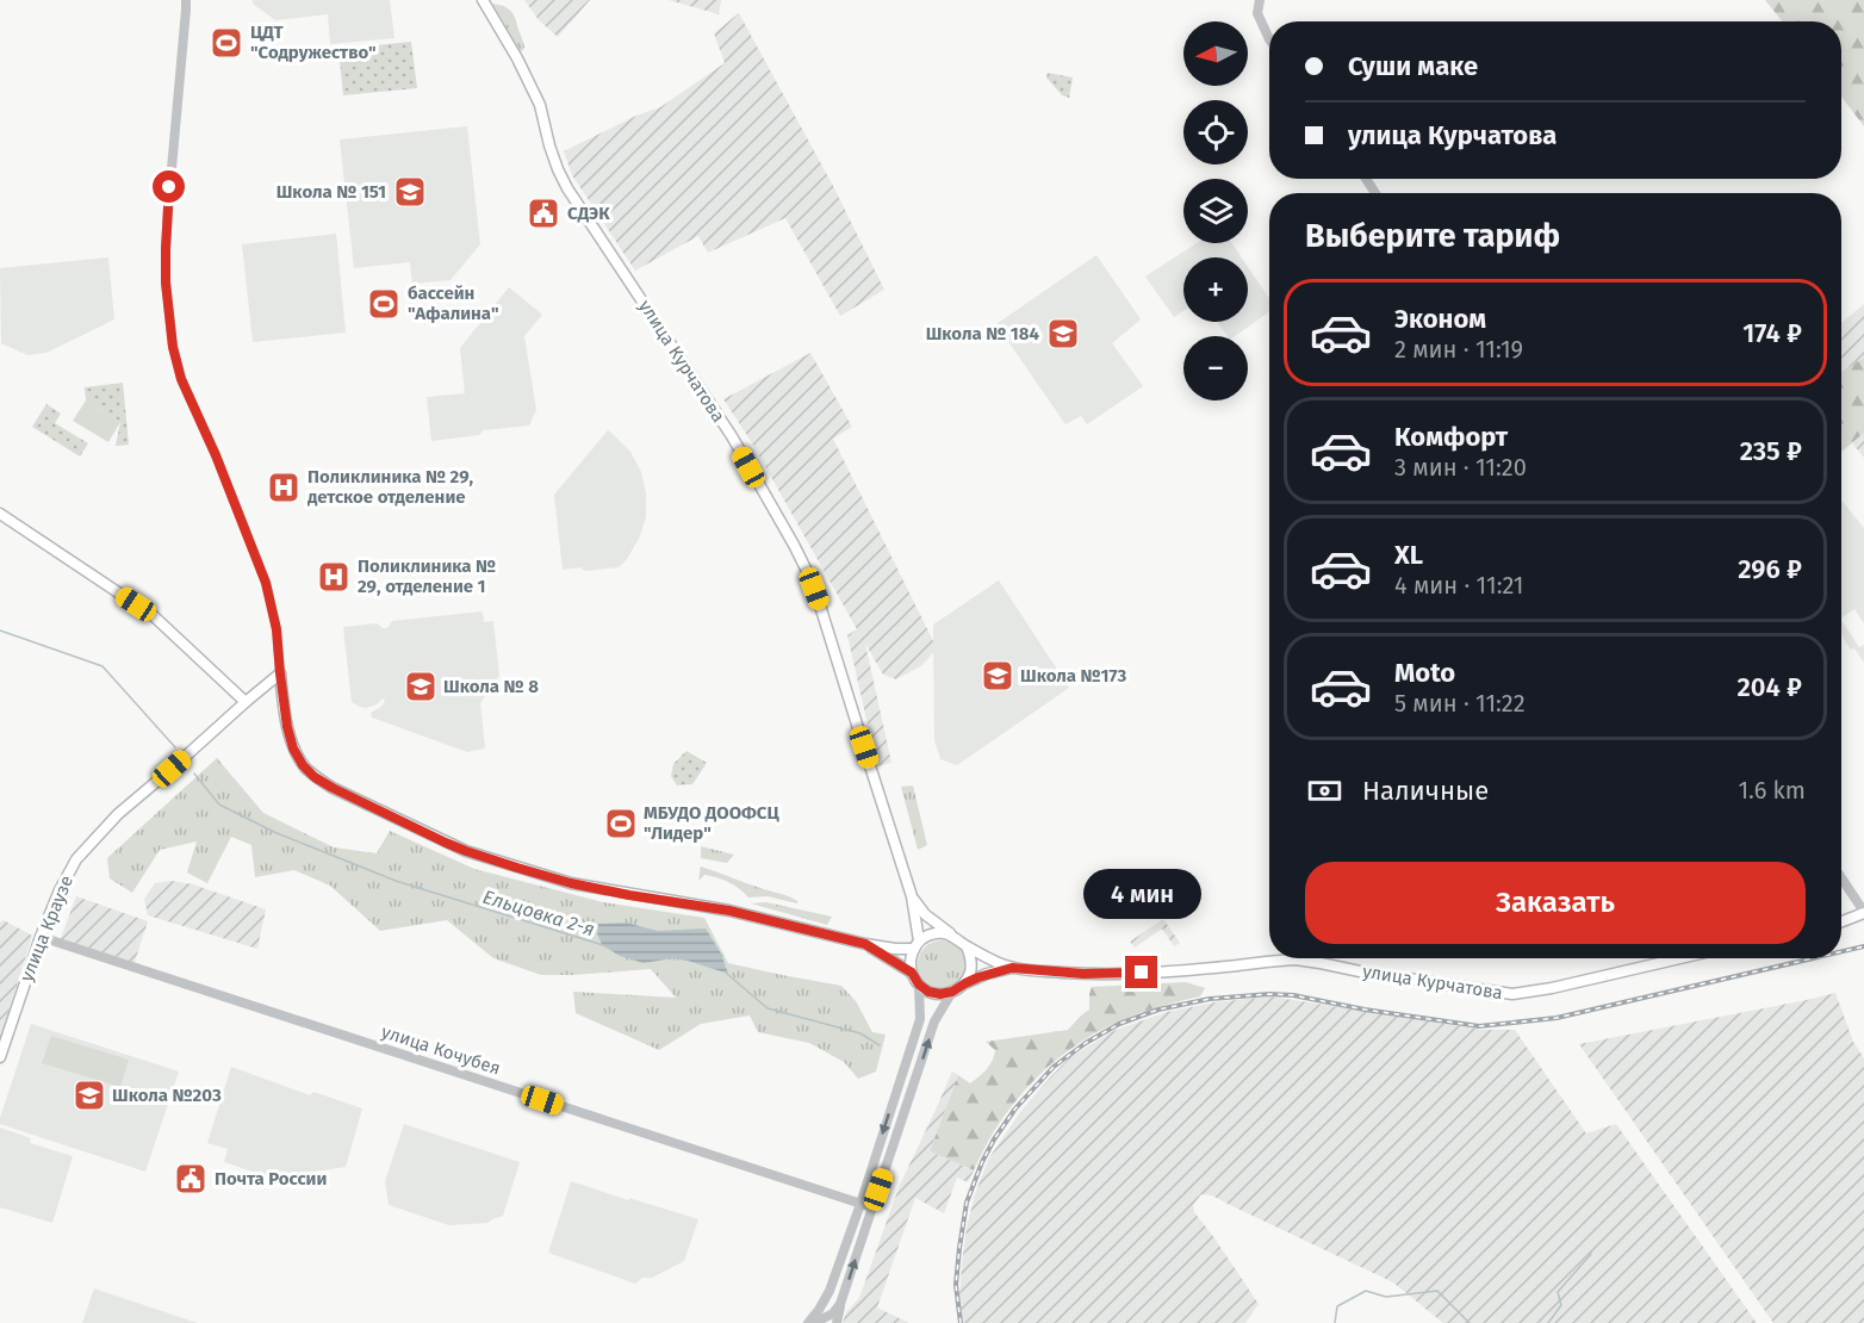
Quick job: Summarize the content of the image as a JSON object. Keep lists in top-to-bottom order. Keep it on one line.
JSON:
{"streets":{"main road":["улица Курчатова","улица Краузе"],"street":["улица Кочубея"]},"crossings":[["улица Краузе","улица Кочубея"]],"water":["Ельцовка 2-я"],"places":{"sports":["ЦДТ \"Содружество\"","бассейн \"Афалина\"","МБУДО ДООФСЦ \"Лидер\""],"school or university":["Школа № 151","Школа № 184","Школа №173","Школа № 8","Школа №203"],"public building":["СДЭК","Почта России"],"hospital":["Поликлиника № 29, детское отделение","Поликлиника № 29, отделение 1"]},"north":"left","page":{"map_buttons":["+","−"],"banner":["Суши маке","улица Курчатова"],"heading":"Выберите тариф","list":[{"name":"Эконом","note":"2 мин · 11:19","value":"174 ₽"},{"name":"Комфорт","note":"3 мин · 11:20","value":"235 ₽"},{"name":"XL","note":"4 мин · 11:21","value":"296 ₽"},{"name":"Moto","note":"5 мин · 11:22","value":"204 ₽"}],"pay":["Наличные","1.6 km"],"buttons":"Заказать","bubble":"4 мин"}}
